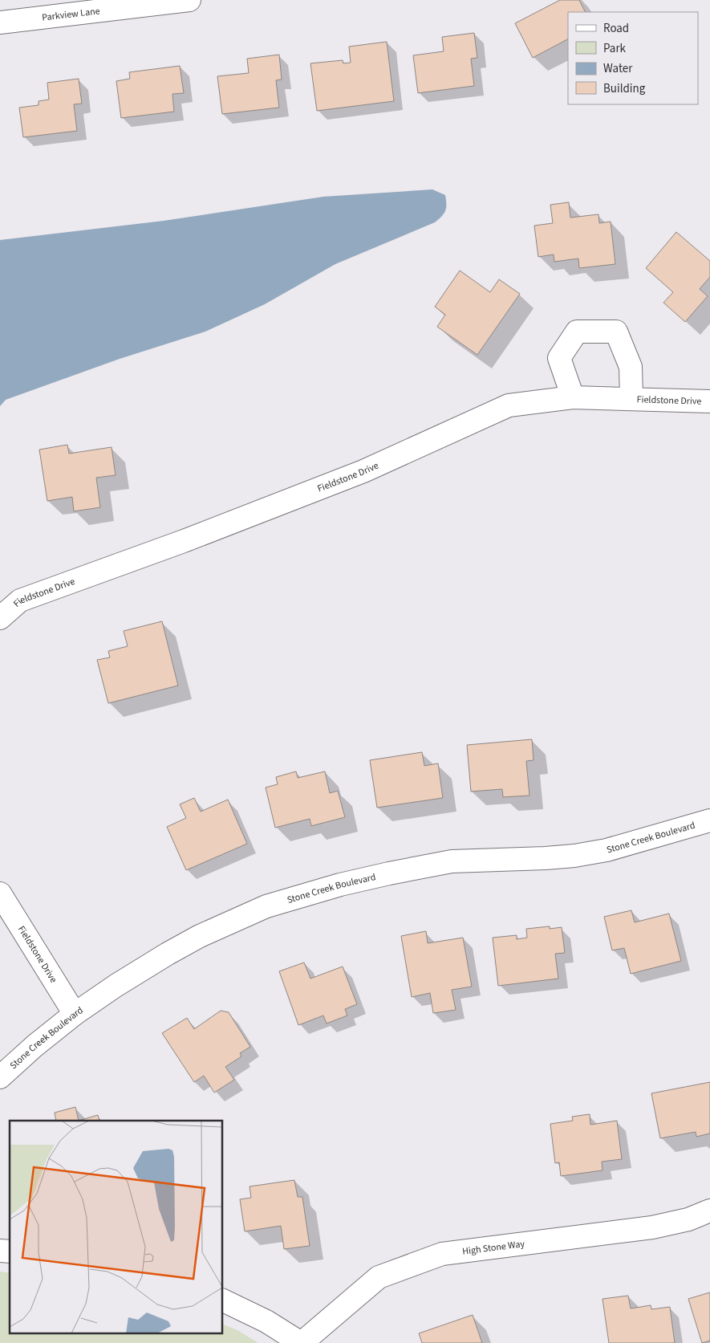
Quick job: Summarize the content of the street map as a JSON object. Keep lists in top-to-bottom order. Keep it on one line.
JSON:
{"streets":{"street":["Parkview Lane","Fieldstone Drive","Stone Creek Boulevard","High Stone Way"]},"crossings":[["Fieldstone Drive","Stone Creek Boulevard"]],"legend":["Road","Park","Water","Building"]}
